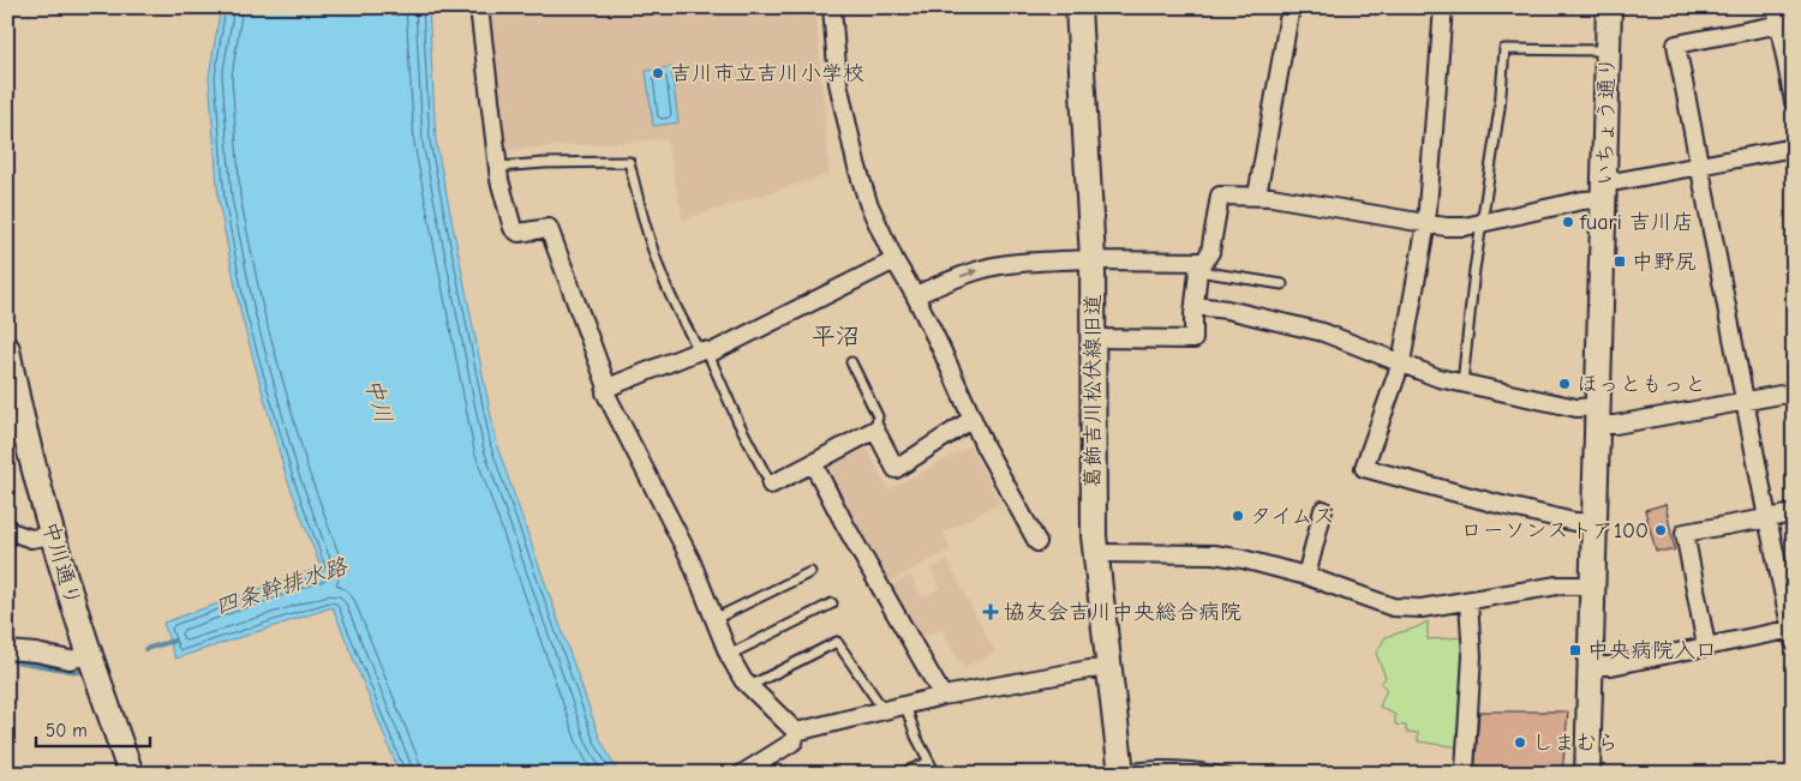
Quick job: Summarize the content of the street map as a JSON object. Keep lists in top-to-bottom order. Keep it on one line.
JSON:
{"streets":{"street":["いちょう通り","葛飾吉川松伏線旧道","中川通り"]},"districts":["平沼"],"water":["中川","四条幹排水路"],"places":{"other":["吉川市立吉川小学校","fuari 吉川店","ほっともっと","タイムズ","ローソンストア100","しまむら"],"transit":["中野尻","中央病院入口"],"health":["協友会吉川中央総合病院"]},"scale_bar":"50 m"}
